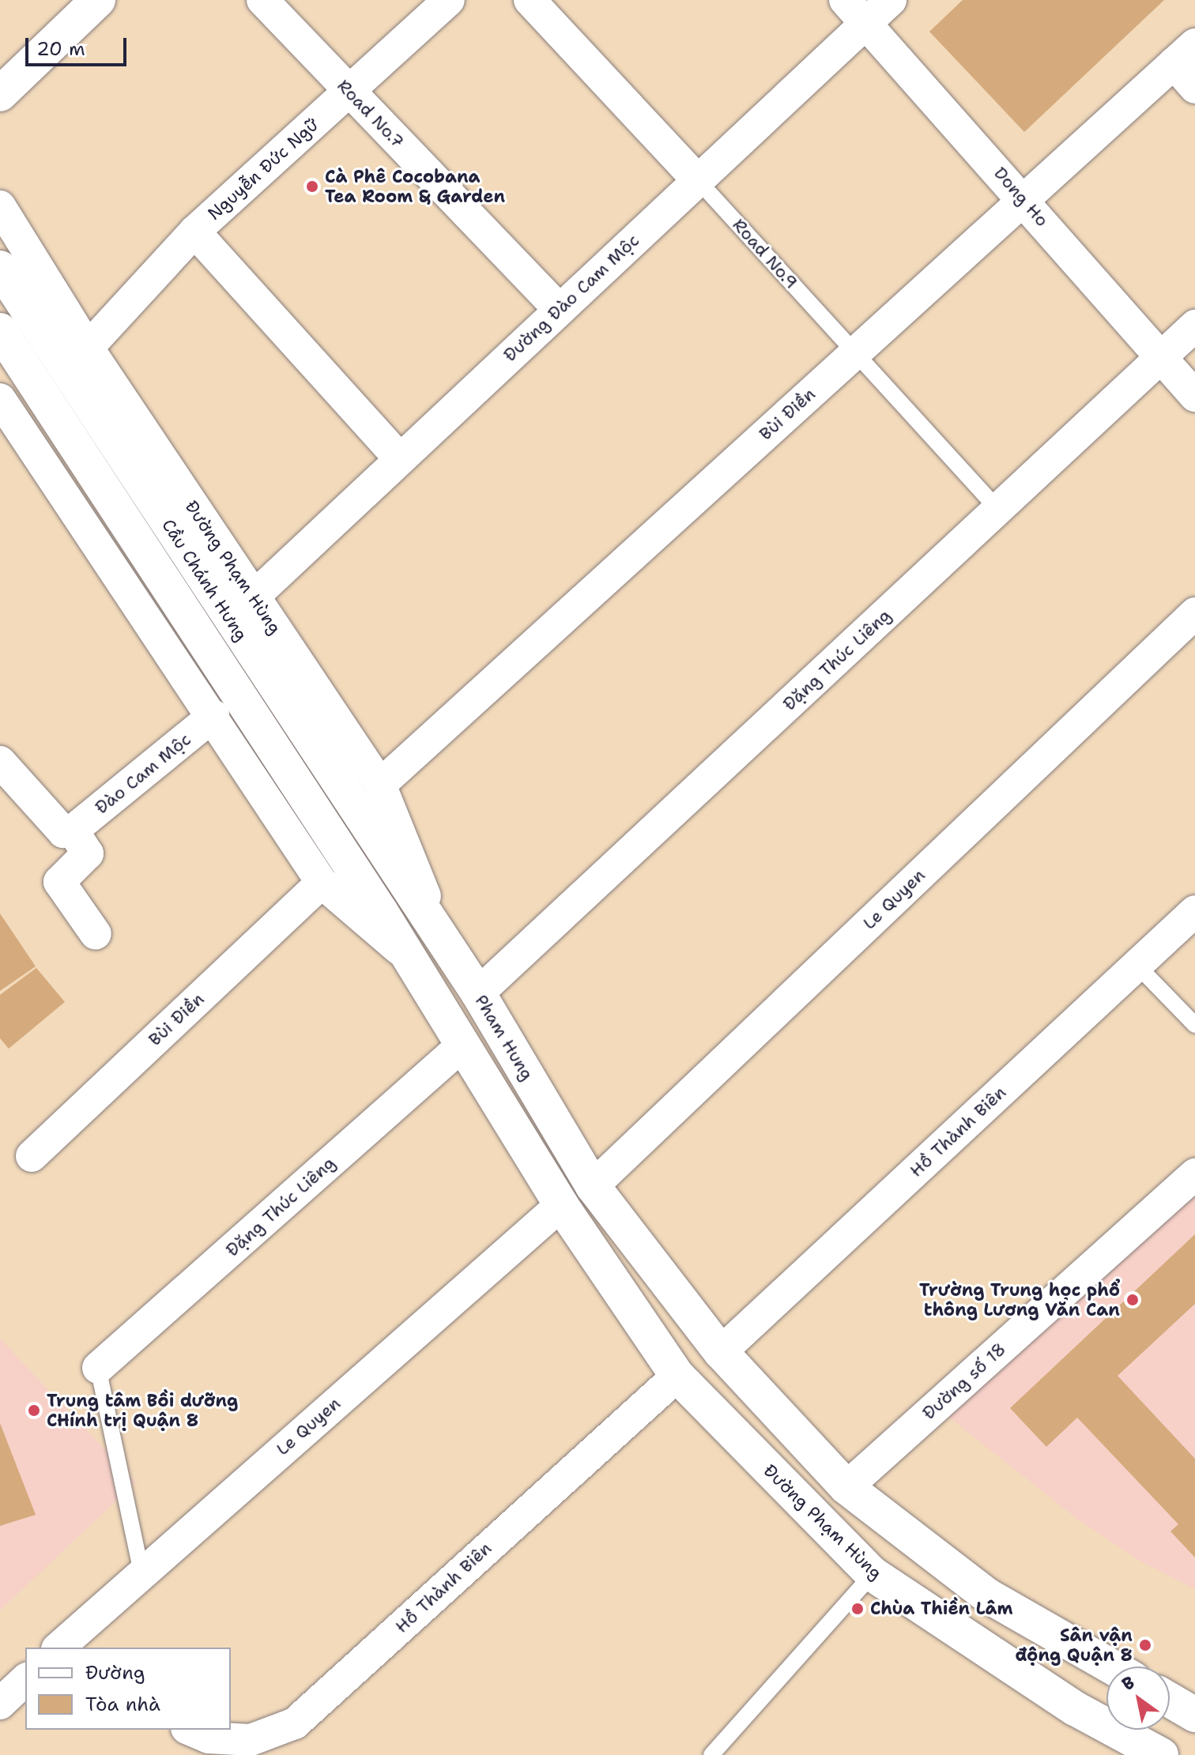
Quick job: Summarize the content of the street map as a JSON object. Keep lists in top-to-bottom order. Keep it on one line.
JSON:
{"streets":{"main road":["Đường Phạm Hùng","Cầu Chánh Hưng","Pham Hung"],"street":["Road No.7","Nguyễn Đức Ngữ","Dong Ho","Road No.9","Đường Đào Cam Mộc","Bùi Điền","Đặng Thúc Liêng","Đào Cam Mộc","Le Quyen","Hồ Thành Biên","Đường số 18"]},"crossings":[["Road No.7","Nguyễn Đức Ngữ"],["Road No.7","Đường Đào Cam Mộc"],["Nguyễn Đức Ngữ","Đường Phạm Hùng"],["Dong Ho","Đường Đào Cam Mộc"],["Dong Ho","Bùi Điền"],["Dong Ho","Đặng Thúc Liêng"],["Road No.9","Đường Đào Cam Mộc"],["Road No.9","Bùi Điền"],["Road No.9","Đặng Thúc Liêng"],["Đường Đào Cam Mộc","Đường Phạm Hùng"],["Bùi Điền","Đường Phạm Hùng"],["Đường Phạm Hùng","Le Quyen"],["Đường Phạm Hùng","Pham Hung"],["Đường Phạm Hùng","Hồ Thành Biên"],["Cầu Chánh Hưng","Pham Hung"],["Đặng Thúc Liêng","Pham Hung"],["Le Quyen","Pham Hung"]],"places":["Cà Phê Cocobana Tea Room & Garden","Trường Trung học phổ thông Lương Văn Can","Trung tâm Bồi dưỡng CHính trị Quận 8","Chùa Thiền Lâm","Sân vận động Quận 8"],"legend":["Đường","Tòa nhà"],"scale_bar":"20 m","north":"top left"}
